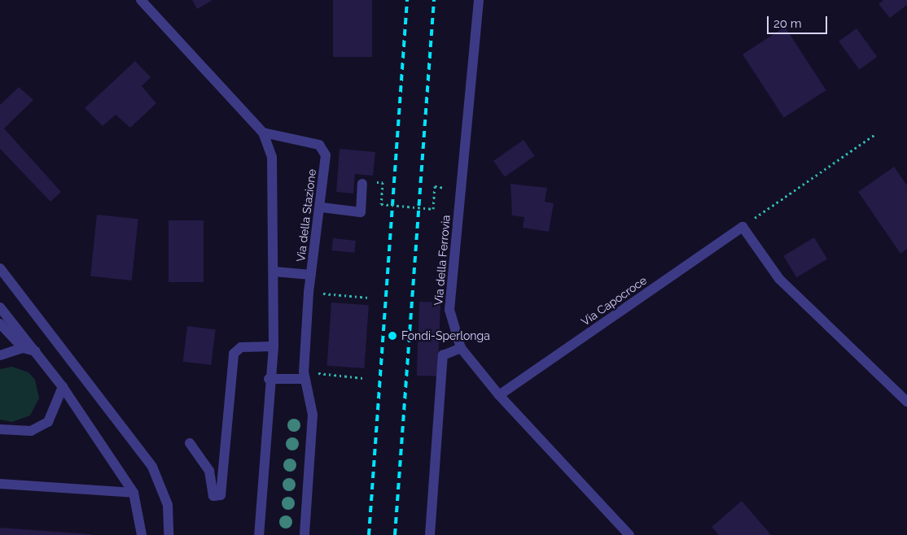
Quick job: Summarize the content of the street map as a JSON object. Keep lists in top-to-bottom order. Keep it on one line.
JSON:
{"streets":{"street":["Via della Stazione","Via della Ferrovia","Via Capocroce"]},"places":["Fondi-Sperlonga"],"scale_bar":"20 m"}
